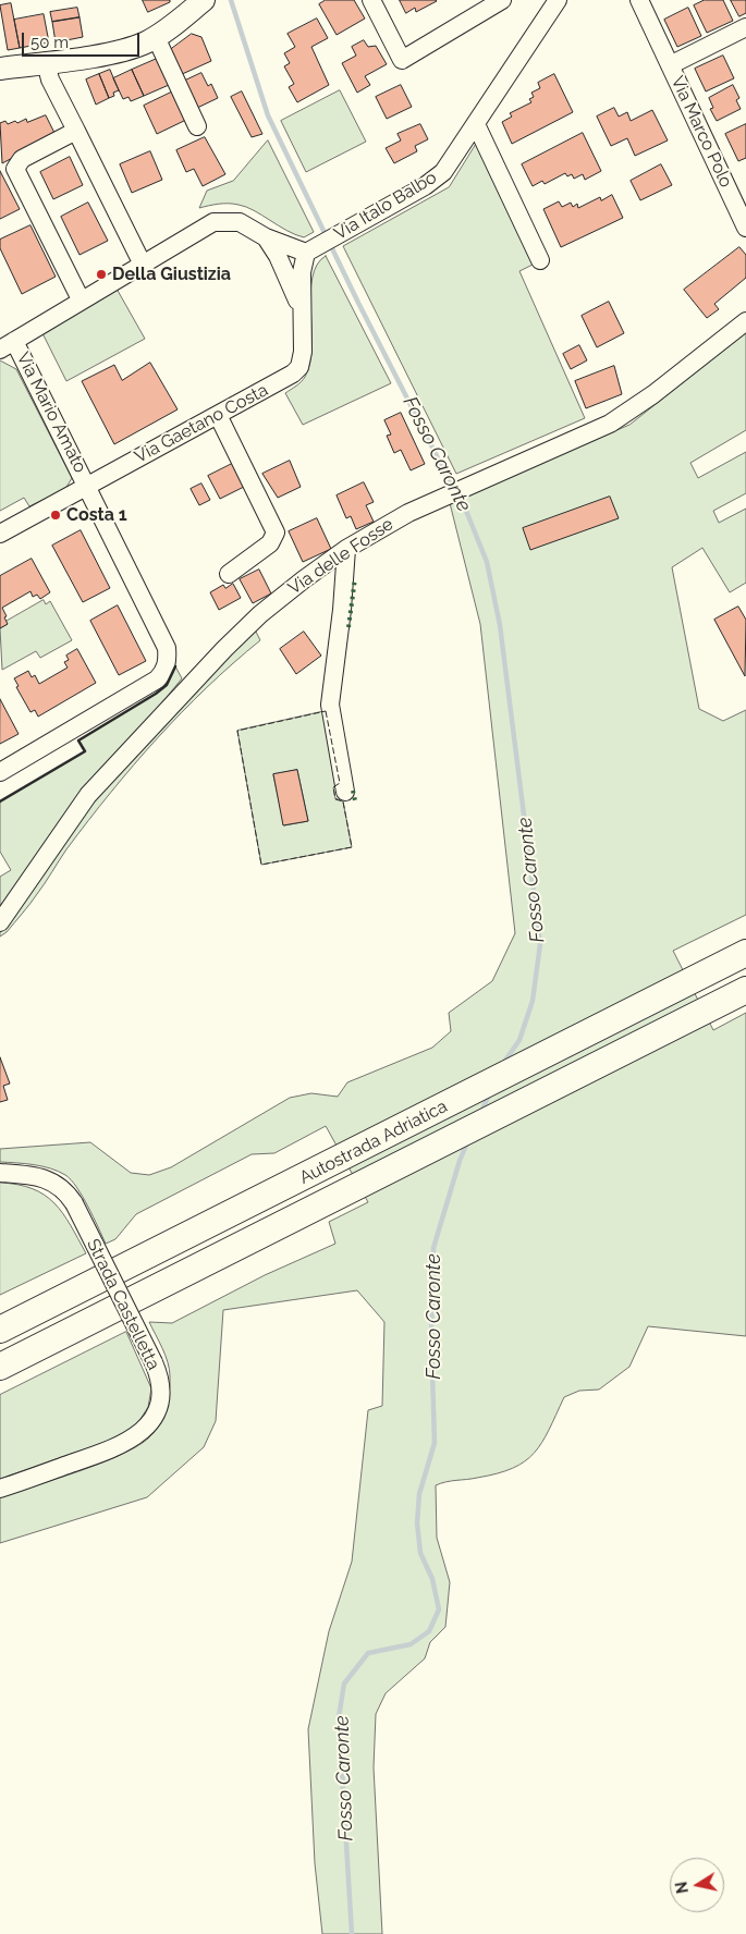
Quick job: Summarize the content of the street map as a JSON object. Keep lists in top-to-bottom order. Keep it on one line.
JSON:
{"streets":{"highway":["Autostrada Adriatica"],"street":["Via Marco Polo","Via Italo Balbo","Via Mario Amato","Via Gaetano Costa","Via delle Fosse","Strada Castelletta"]},"crossings":[["Via Italo Balbo","Via Gaetano Costa"],["Via Mario Amato","Via Gaetano Costa"]],"water":["Fosso Caronte"],"places":["Della Giustizia","Costa 1"],"scale_bar":"50 m","north":"left"}
